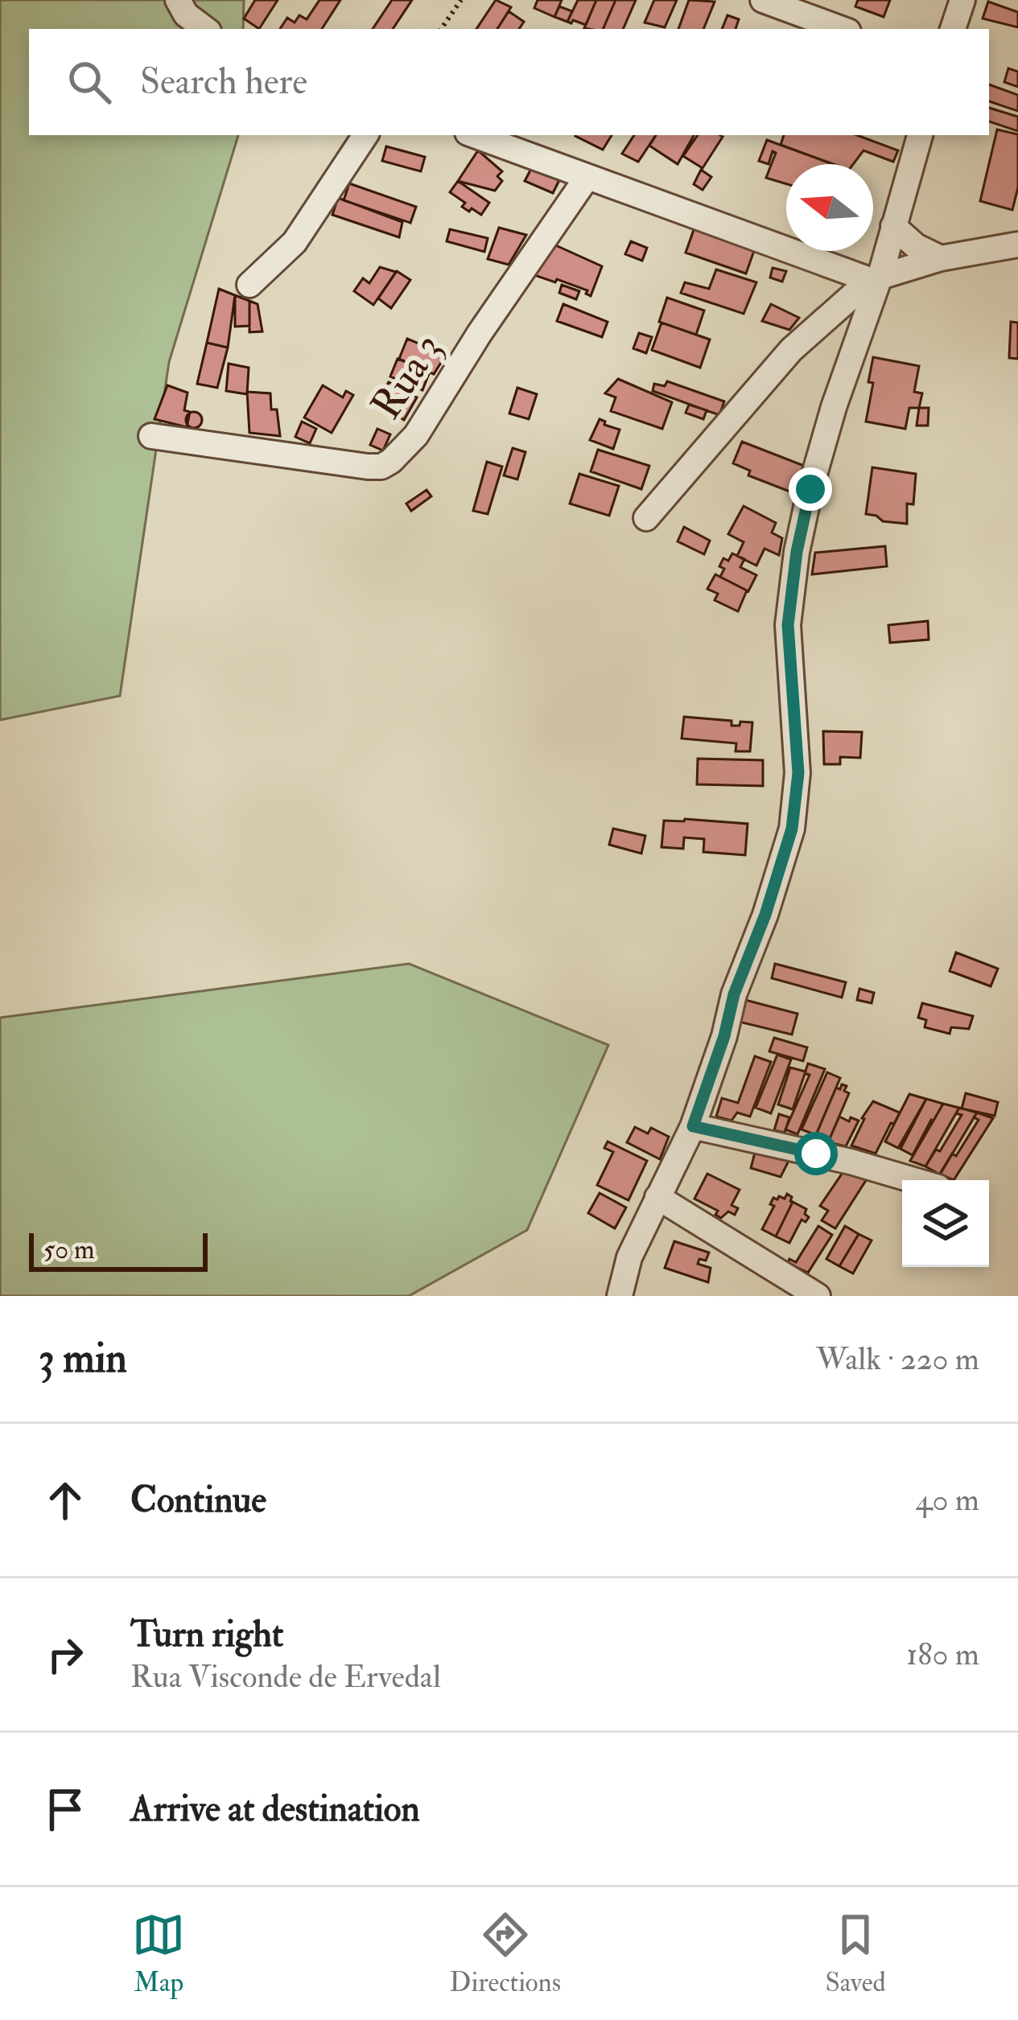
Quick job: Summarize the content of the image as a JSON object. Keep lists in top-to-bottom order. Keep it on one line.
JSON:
{"streets":{"street":["Rua 3"]},"scale_bar":"50 m","north":"left","page":{"search":"Search here","scale":"50 m","heading":["3 min","Walk · 220 m"],"list":[["Continue","40 m"],["Turn right","Rua Visconde de Ervedal","180 m"],"Arrive at destination"],"nav":["Map","Directions","Saved"]}}
